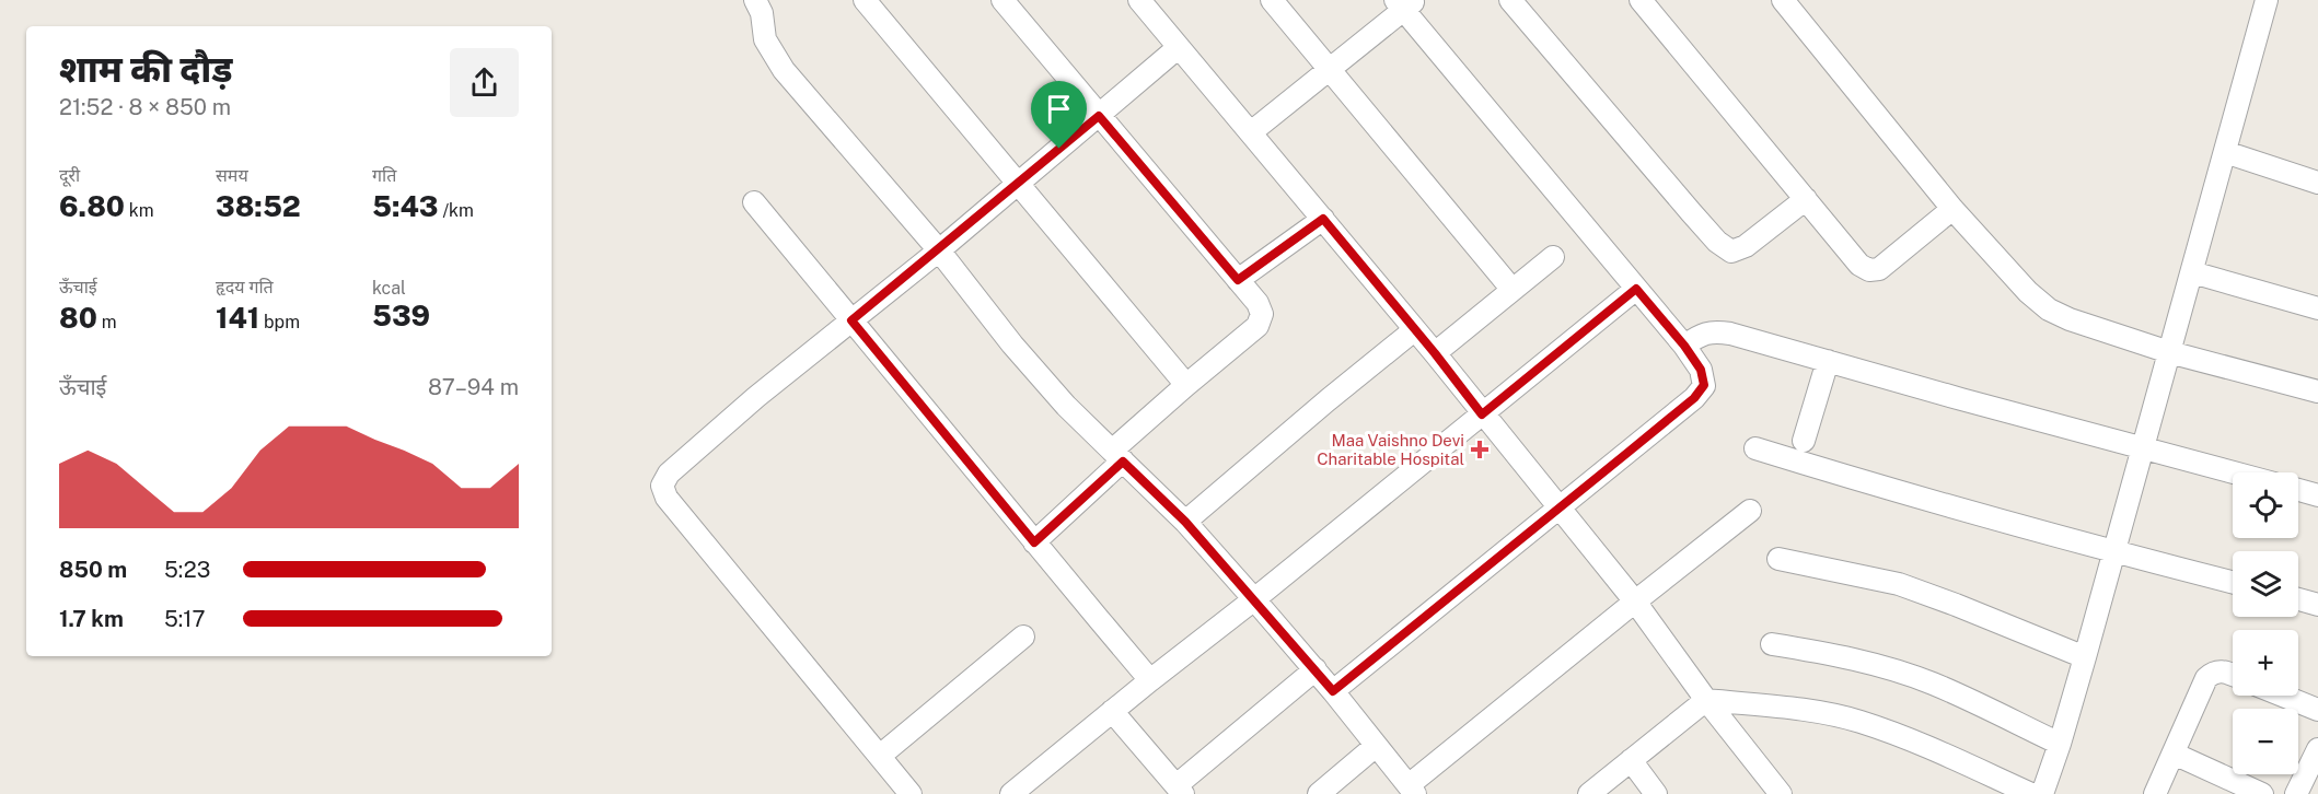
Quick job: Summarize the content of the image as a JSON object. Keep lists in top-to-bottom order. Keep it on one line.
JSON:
{"places":{"health":["Maa Vaishno Devi Charitable Hospital"]},"page":{"heading":["शाम की दौड़","21:52 · 8 × 850 m"],"stats":[["दूरी","6.80 km"],["समय","38:52"],["गति","5:43 /km"],["ऊँचाई","80 m"],["हृदय गति","141 bpm"],["kcal","539"]],"chart":["ऊँचाई","87–94 m"],"map_buttons":["+","−"],"list":[{"name":"850 m","note":"5:23"},{"name":"1.7 km","note":"5:17"}]}}
